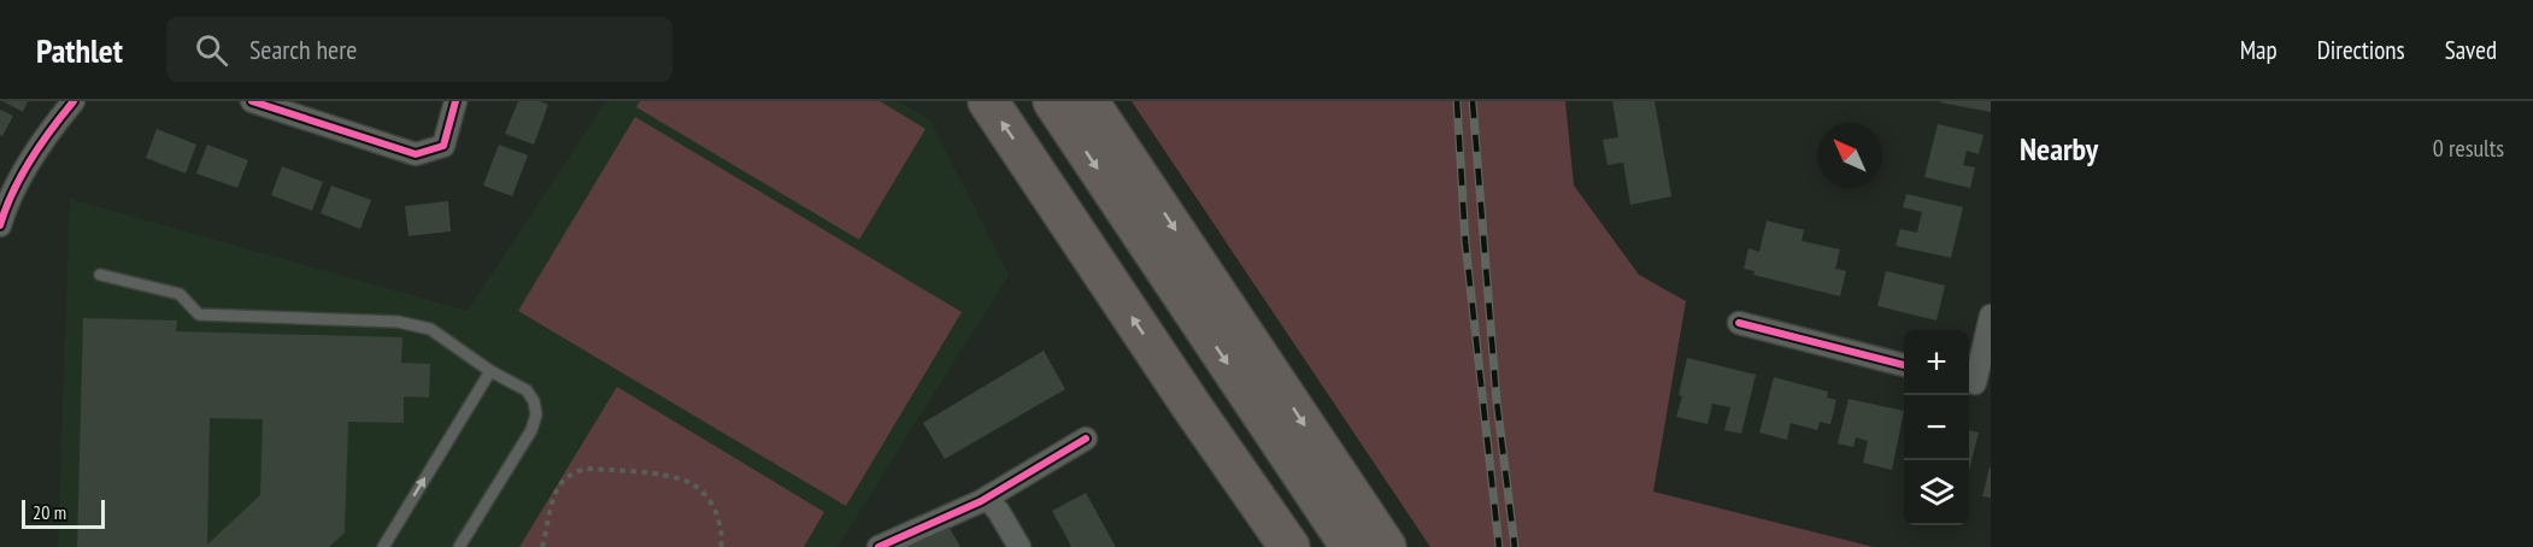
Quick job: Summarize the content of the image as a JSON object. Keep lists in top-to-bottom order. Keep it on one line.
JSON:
{"scale_bar":"20 m","north":"top left","page":{"header":"Pathlet","search":"Search here","nav":["Map","Directions","Saved"],"heading":["Nearby","0 results"],"map_buttons":["+","−"],"scale":"20 m"}}
